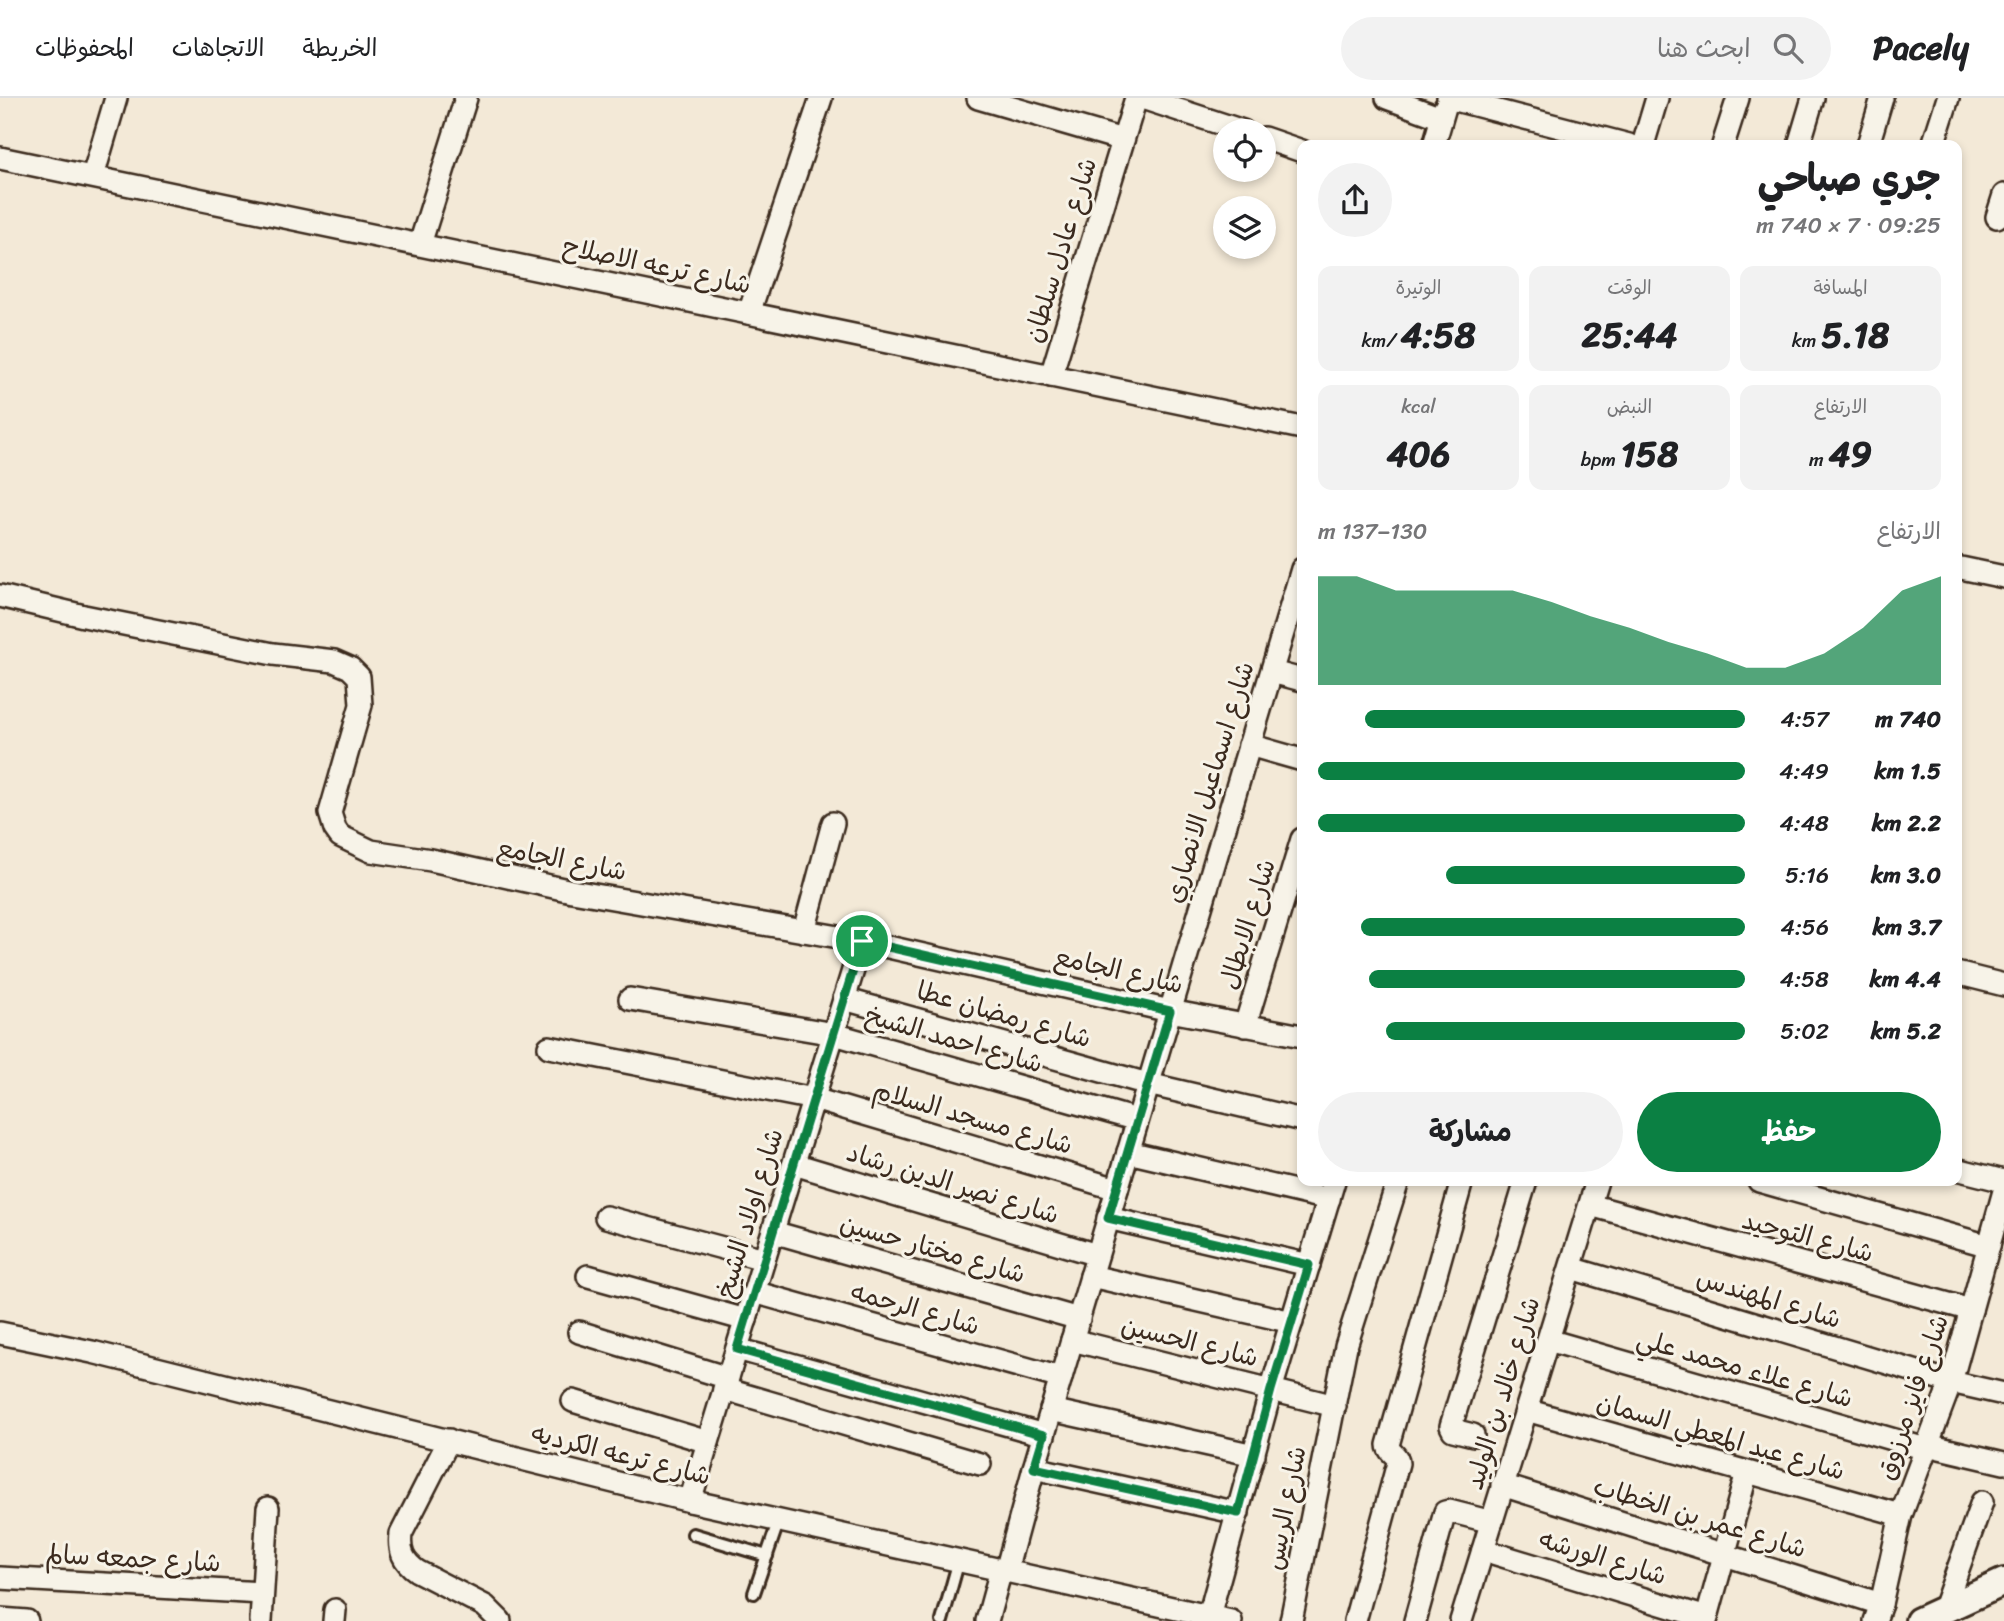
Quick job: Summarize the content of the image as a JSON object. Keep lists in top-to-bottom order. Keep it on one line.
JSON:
{"streets":{"street":["شارع عادل سلطان","شارع ترعه الاصلاح","شارع اسماعيل الانصاري","شارع الجامع","شارع الابطال","شارع رمضان عطا","شارع احمد الشيخ","شارع مسجد السلام","شارع نصر الدين رشاد","شارع اولاد الشيخ","شارع التوحيد","شارع مختار حسين","شارع المهندس","شارع الرحمه","شارع الحسين","شارع علاء محمد علي","شارع خالد بن الوليد","شارع فايز مرزوق","شارع عبد المعطي السمان","شارع ترعه الكرديه","شارع الريس","شارع عمر بن الخطاب","شارع الورشه","شارع جمعه سالم"]},"crossings":[["شارع عادل سلطان","شارع ترعه الاصلاح"],["شارع اسماعيل الانصاري","شارع الجامع"],["شارع اسماعيل الانصاري","شارع رمضان عطا"],["شارع اسماعيل الانصاري","شارع احمد الشيخ"],["شارع اسماعيل الانصاري","شارع مسجد السلام"],["شارع اسماعيل الانصاري","شارع نصر الدين رشاد"],["شارع اسماعيل الانصاري","شارع مختار حسين"],["شارع اسماعيل الانصاري","شارع الرحمه"],["شارع اسماعيل الانصاري","شارع الحسين"],["شارع اسماعيل الانصاري","شارع ترعه الكرديه"],["شارع الجامع","شارع الابطال"],["شارع الجامع","شارع اولاد الشيخ"],["شارع رمضان عطا","شارع اولاد الشيخ"],["شارع احمد الشيخ","شارع اولاد الشيخ"],["شارع مسجد السلام","شارع اولاد الشيخ"],["شارع نصر الدين رشاد","شارع اولاد الشيخ"],["شارع اولاد الشيخ","شارع مختار حسين"],["شارع اولاد الشيخ","شارع الرحمه"],["شارع اولاد الشيخ","شارع ترعه الكرديه"],["شارع التوحيد","شارع خالد بن الوليد"],["شارع التوحيد","شارع فايز مرزوق"],["شارع المهندس","شارع خالد بن الوليد"],["شارع المهندس","شارع فايز مرزوق"],["شارع الحسين","شارع الريس"],["شارع علاء محمد علي","شارع خالد بن الوليد"],["شارع علاء محمد علي","شارع فايز مرزوق"],["شارع خالد بن الوليد","شارع عبد المعطي السمان"],["شارع خالد بن الوليد","شارع عمر بن الخطاب"],["شارع خالد بن الوليد","شارع الورشه"],["شارع فايز مرزوق","شارع عبد المعطي السمان"],["شارع فايز مرزوق","شارع عمر بن الخطاب"]],"page":{"header":"Pacely","search":"ابحث هنا","nav":["الخريطة","الاتجاهات","المحفوظات"],"heading":["جري صباحي","09:25 · 7 × 740 m"],"stats":[["المسافة","5.18 km"],["الوقت","25:44"],["الوتيرة","4:58 /km"],["الارتفاع","49 m"],["النبض","158 bpm"],["kcal","406"]],"chart":["الارتفاع","130–137 m"],"list":[{"name":"740 m","note":"4:57"},{"name":"1.5 km","note":"4:49"},{"name":"2.2 km","note":"4:48"},{"name":"3.0 km","note":"5:16"},{"name":"3.7 km","note":"4:56"},{"name":"4.4 km","note":"4:58"},{"name":"5.2 km","note":"5:02"}],"buttons":["حفظ","مشاركة"]}}
